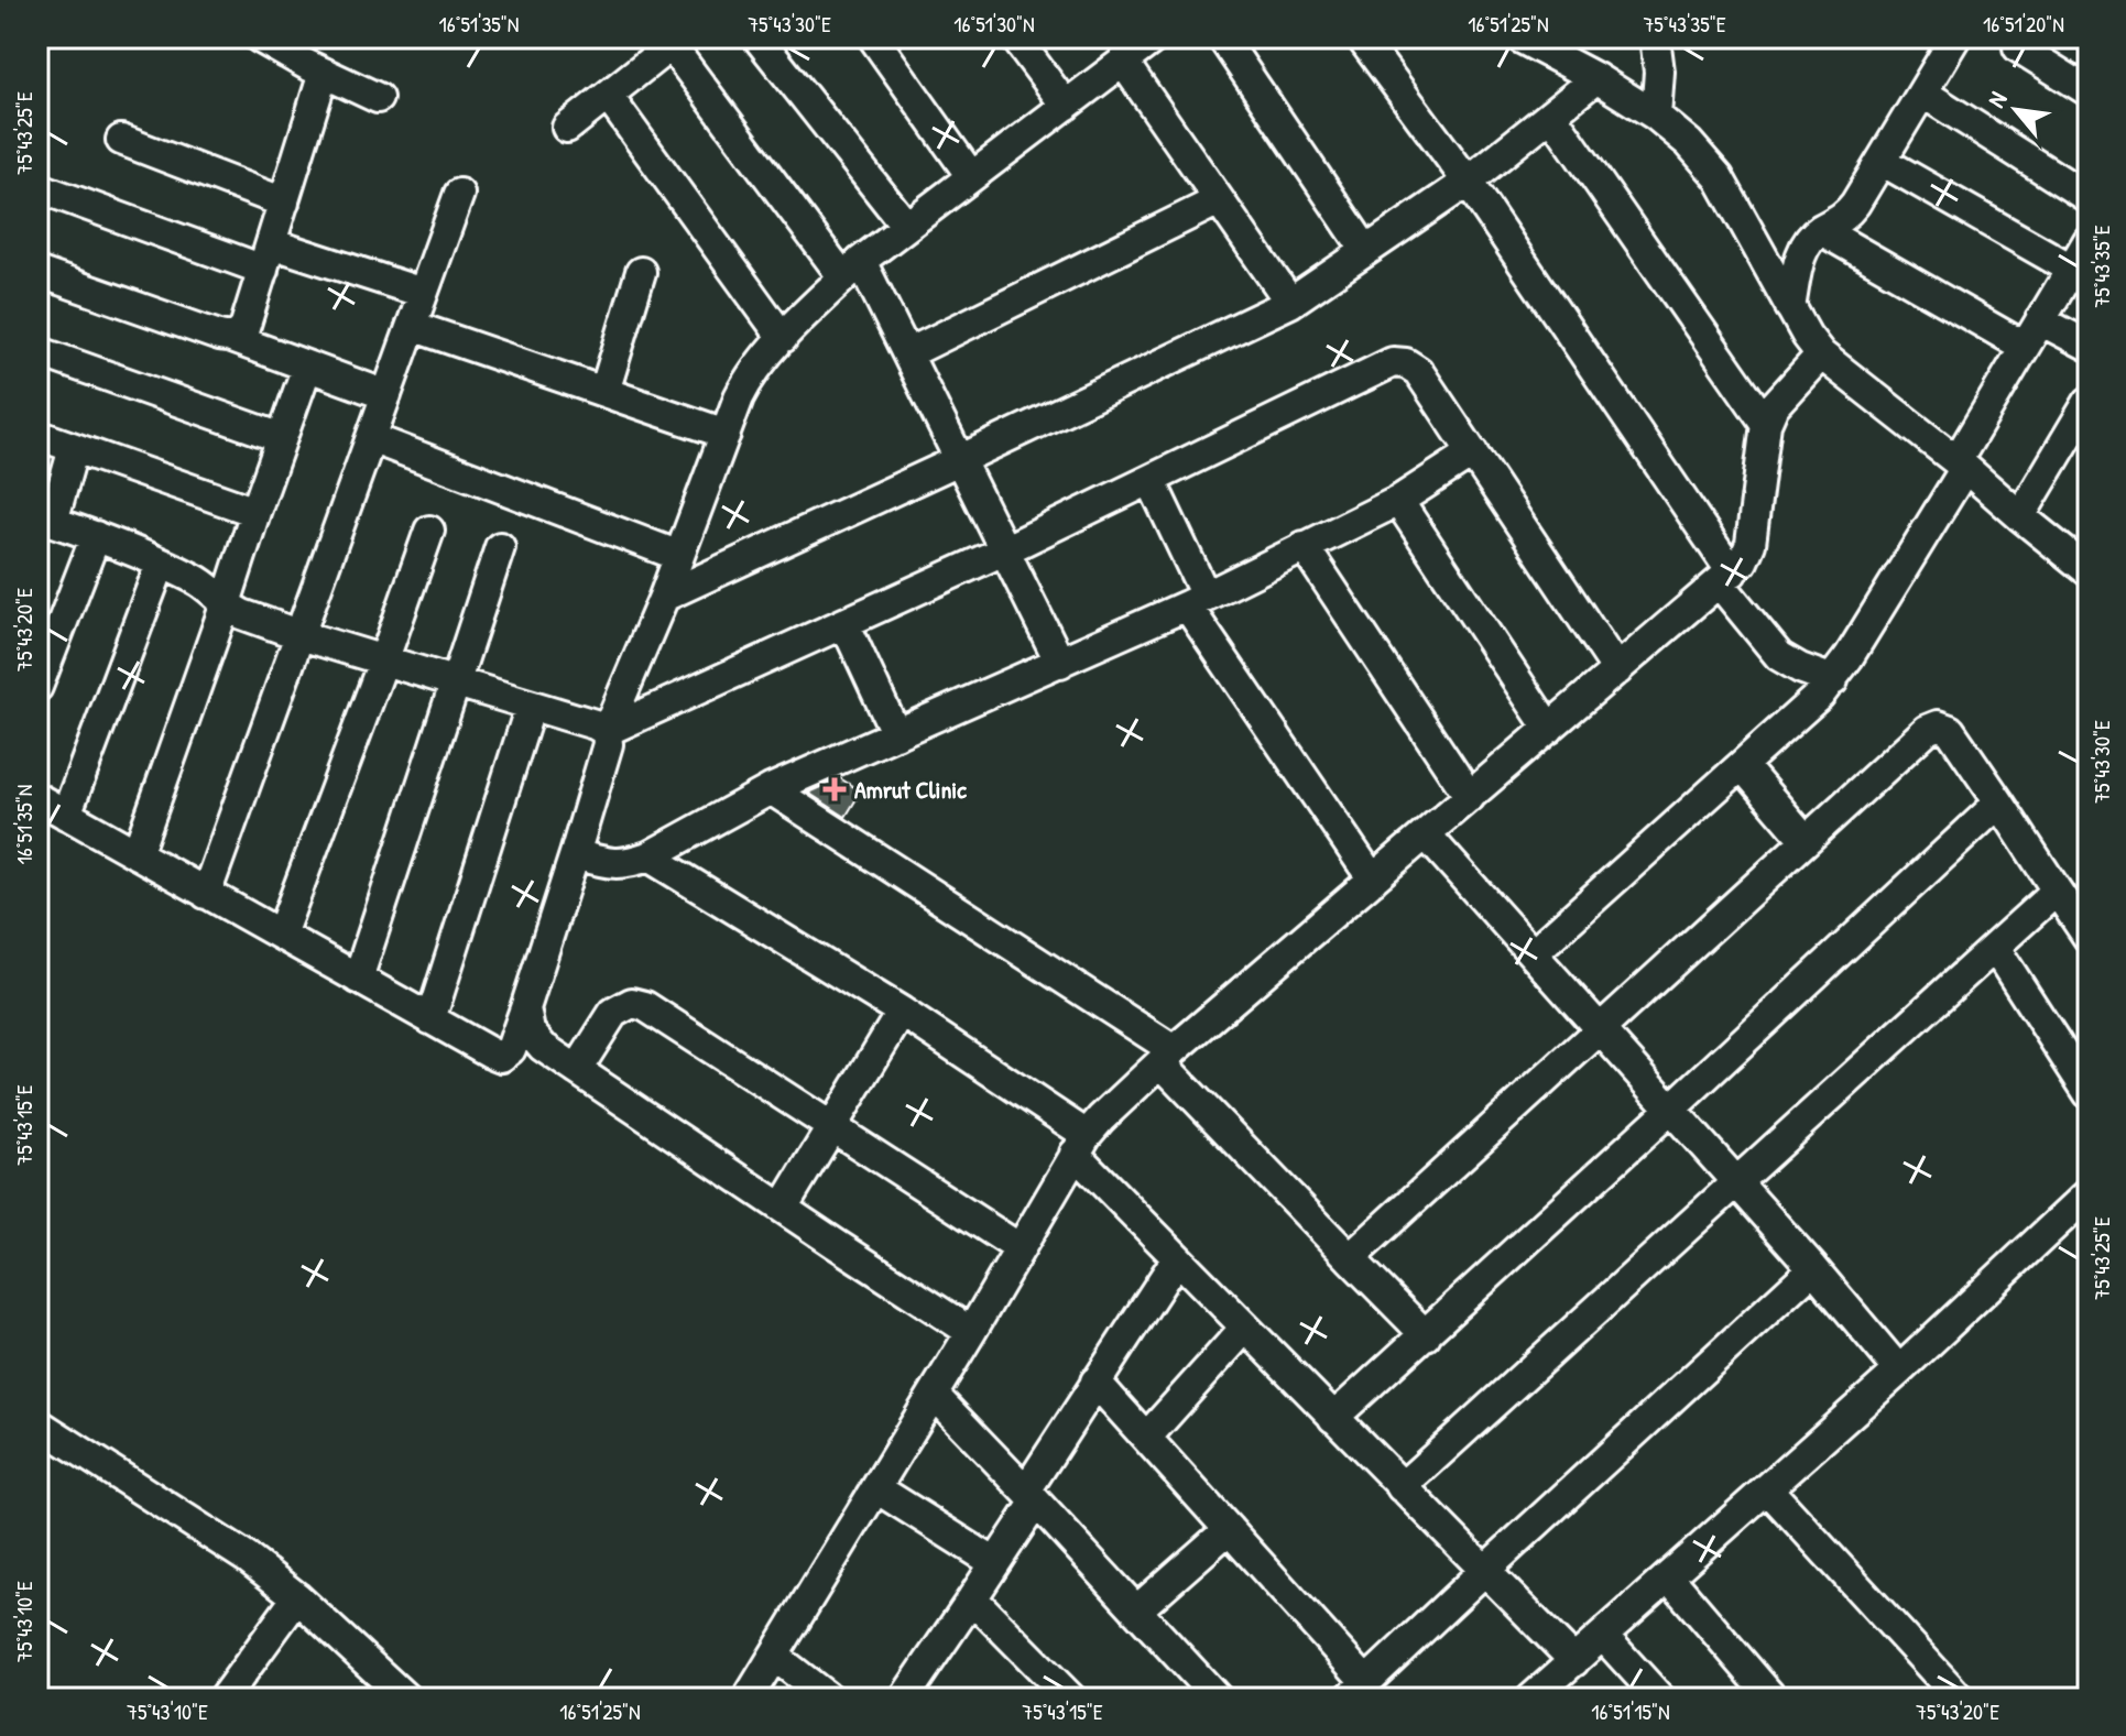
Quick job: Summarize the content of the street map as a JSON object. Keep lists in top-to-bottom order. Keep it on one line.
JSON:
{"places":{"health":["Amrut Clinic"]},"north":"top left","coordinates":["16°51'35\"N","75°43'30\"E","16°51'30\"N","16°51'25\"N","75°43'35\"E","16°51'20\"N","75°43'25\"E","75°43'20\"E","75°43'15\"E","75°43'10\"E","16°51'15\"N"]}
